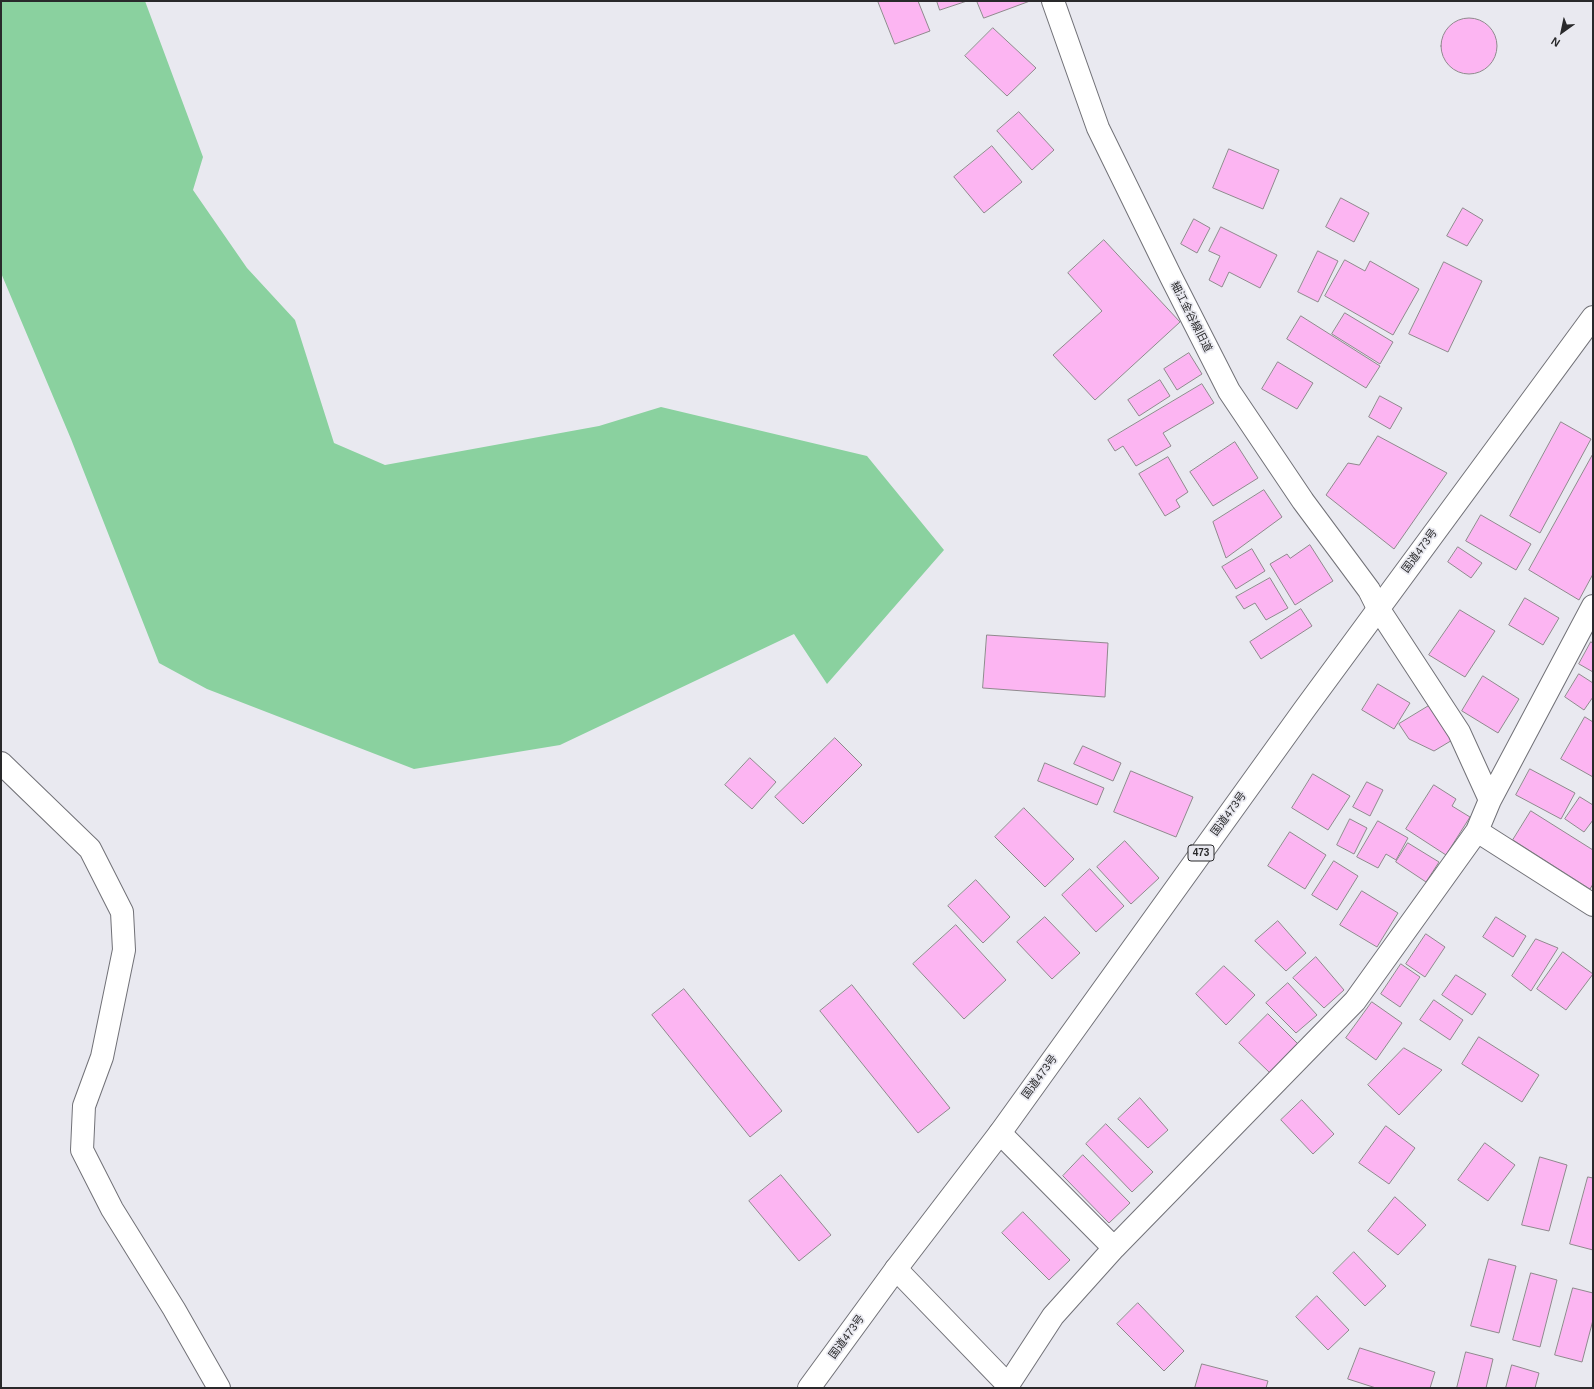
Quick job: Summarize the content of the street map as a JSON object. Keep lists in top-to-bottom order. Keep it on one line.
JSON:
{"streets":{"main road":["細江金谷線旧道","国道473号","473"]},"crossings":[["細江金谷線旧道","国道473号"]],"north":"bottom left"}
